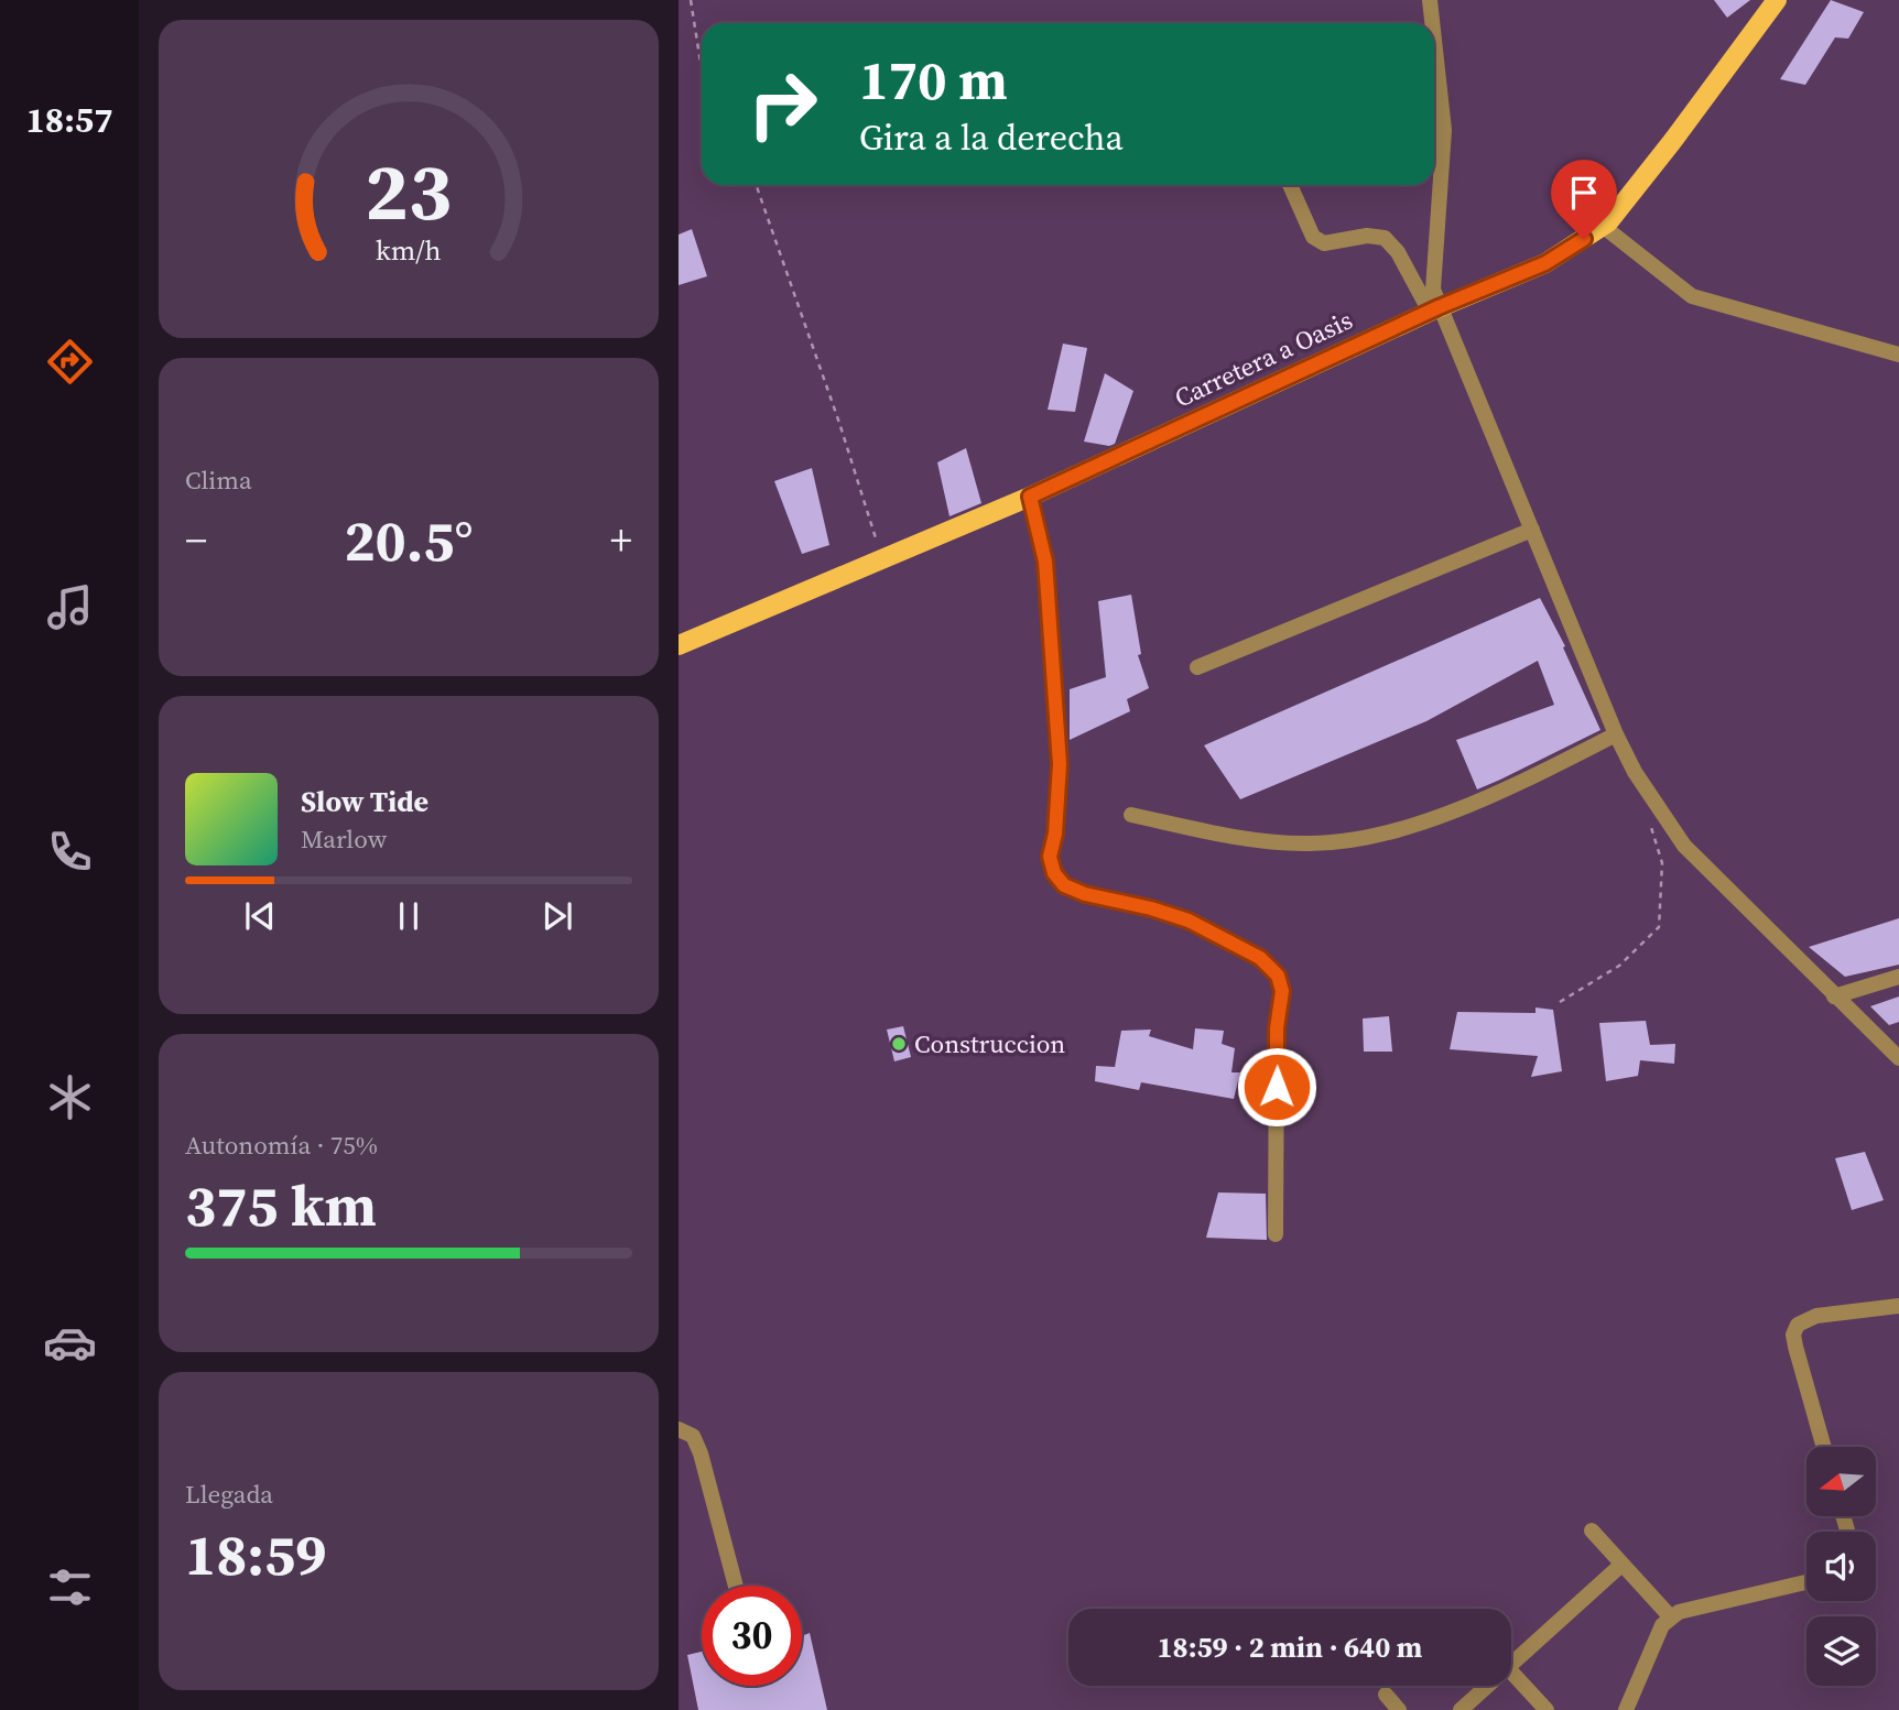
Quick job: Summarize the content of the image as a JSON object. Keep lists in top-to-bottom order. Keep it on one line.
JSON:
{"streets":{"main road":["Carretera a Oasis"]},"places":["Construccion"],"north":"left","page":{"tabs":"18:57","turn":["170 m","Gira a la derecha"],"tile":["Clima",["Autonomía · 75%","375 km"],["Llegada","18:59"]],"heat":["−","20.5°","+"],"song":["Slow Tide","Marlow"],"limit":"30","trip":"18:59 · 2 min · 640 m","gauge":["23","km/h"]}}
